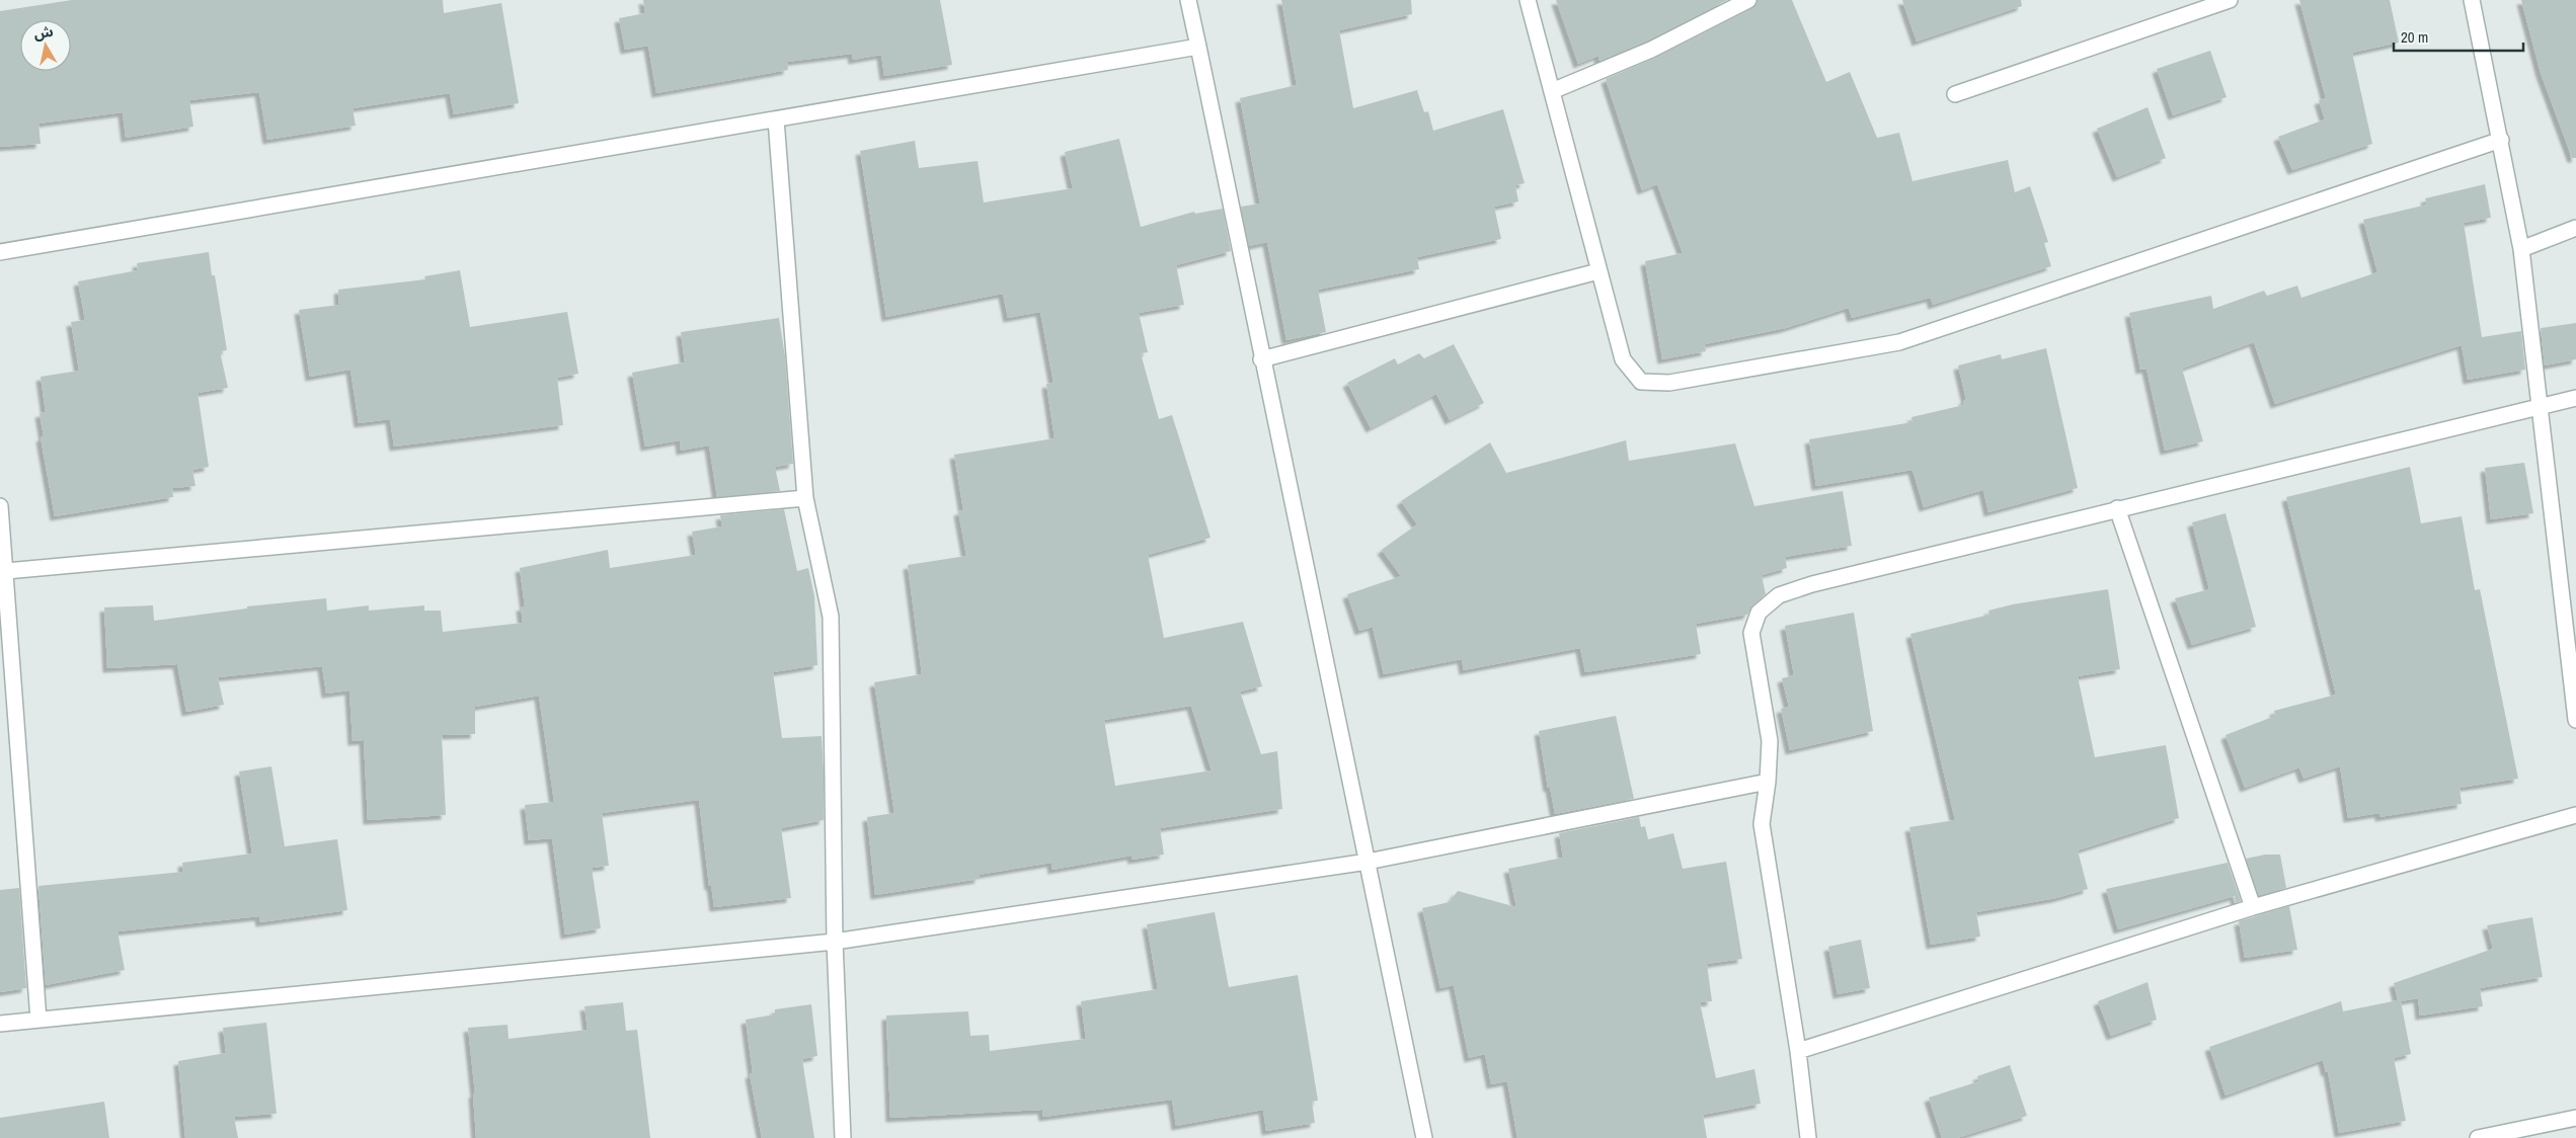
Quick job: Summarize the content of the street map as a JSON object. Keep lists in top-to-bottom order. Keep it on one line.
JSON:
{"scale_bar":"20 m","north":"top"}
